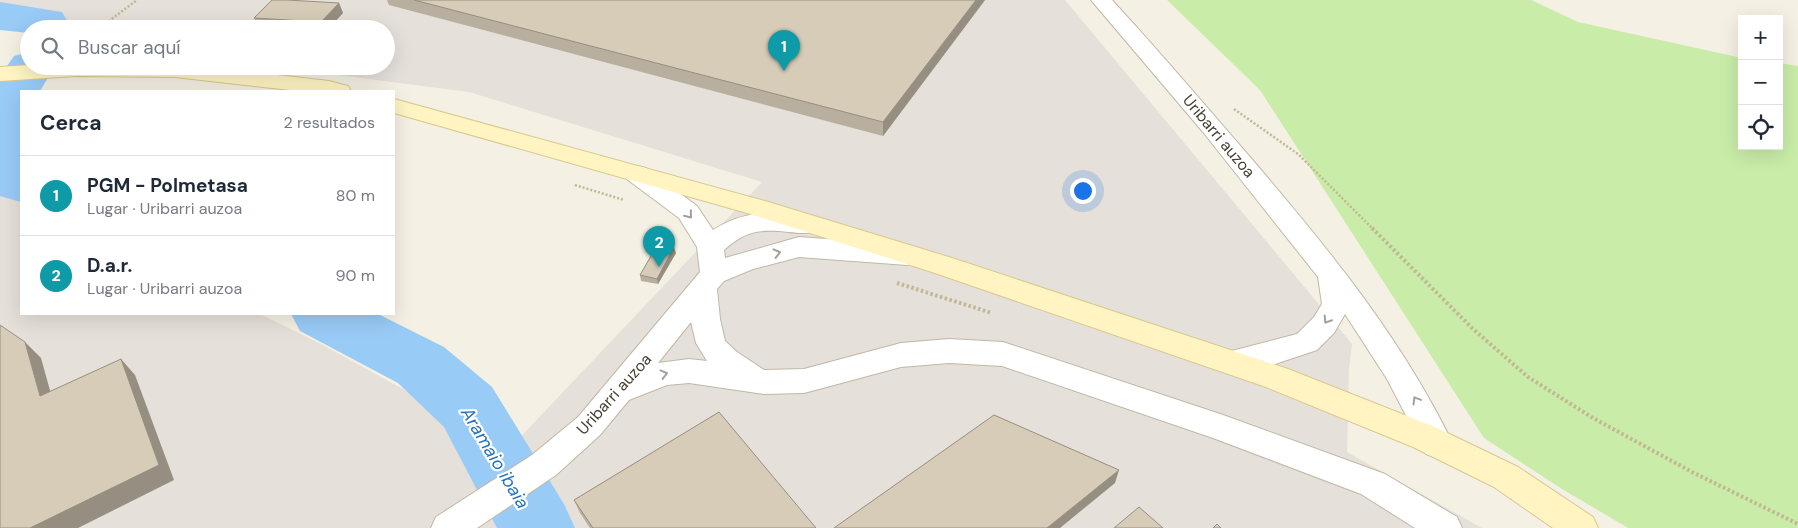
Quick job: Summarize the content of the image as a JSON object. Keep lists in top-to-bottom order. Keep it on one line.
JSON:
{"streets":{"street":["Uribarri auzoa"]},"water":["Aramaio ibaia"],"page":{"map_buttons":["+","−"],"search":"Buscar aquí","pins":["1","2"],"heading":["Cerca","2 resultados"],"list":[{"mark":"1","name":"PGM - Polmetasa","note":"Lugar · Uribarri auzoa","value":"80 m"},{"mark":"2","name":"D.a.r.","note":"Lugar · Uribarri auzoa","value":"90 m"}]}}
